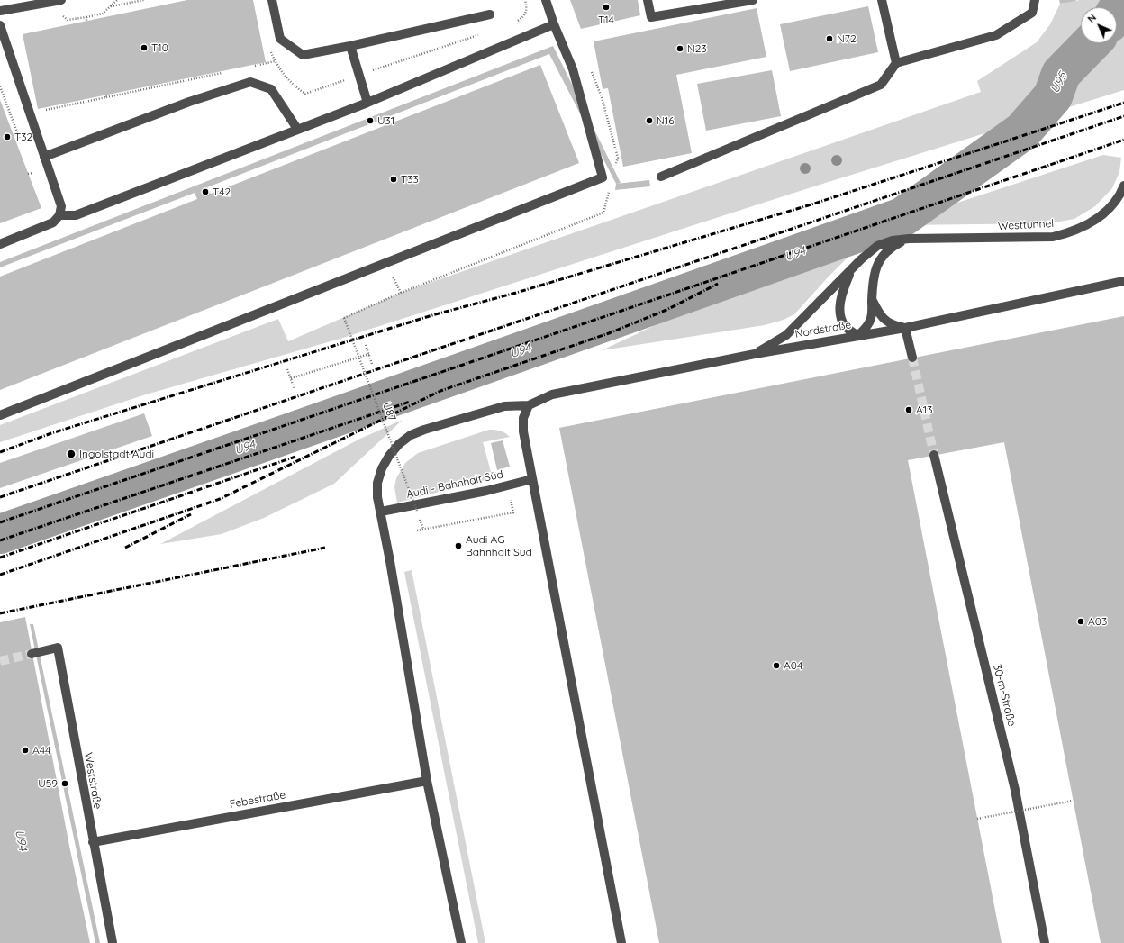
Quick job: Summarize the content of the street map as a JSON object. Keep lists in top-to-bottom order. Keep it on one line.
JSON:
{"streets":{"lane":["Westtunnel","Nordstraße","Audi - Bahnhalt Süd","30-m-Straße","Weststraße","Febestraße"],"path":["U87"]},"crossings":[["Westtunnel","Nordstraße"],["Weststraße","Febestraße"]],"water":["U95","U94"],"places":["T14","N72","T10","N23","U31","N16","T32","T33","T42","A13","Ingolstadt Audi","Audi AG - Bahnhalt Süd","A03","A04","A44","U59"],"north":"top left"}
